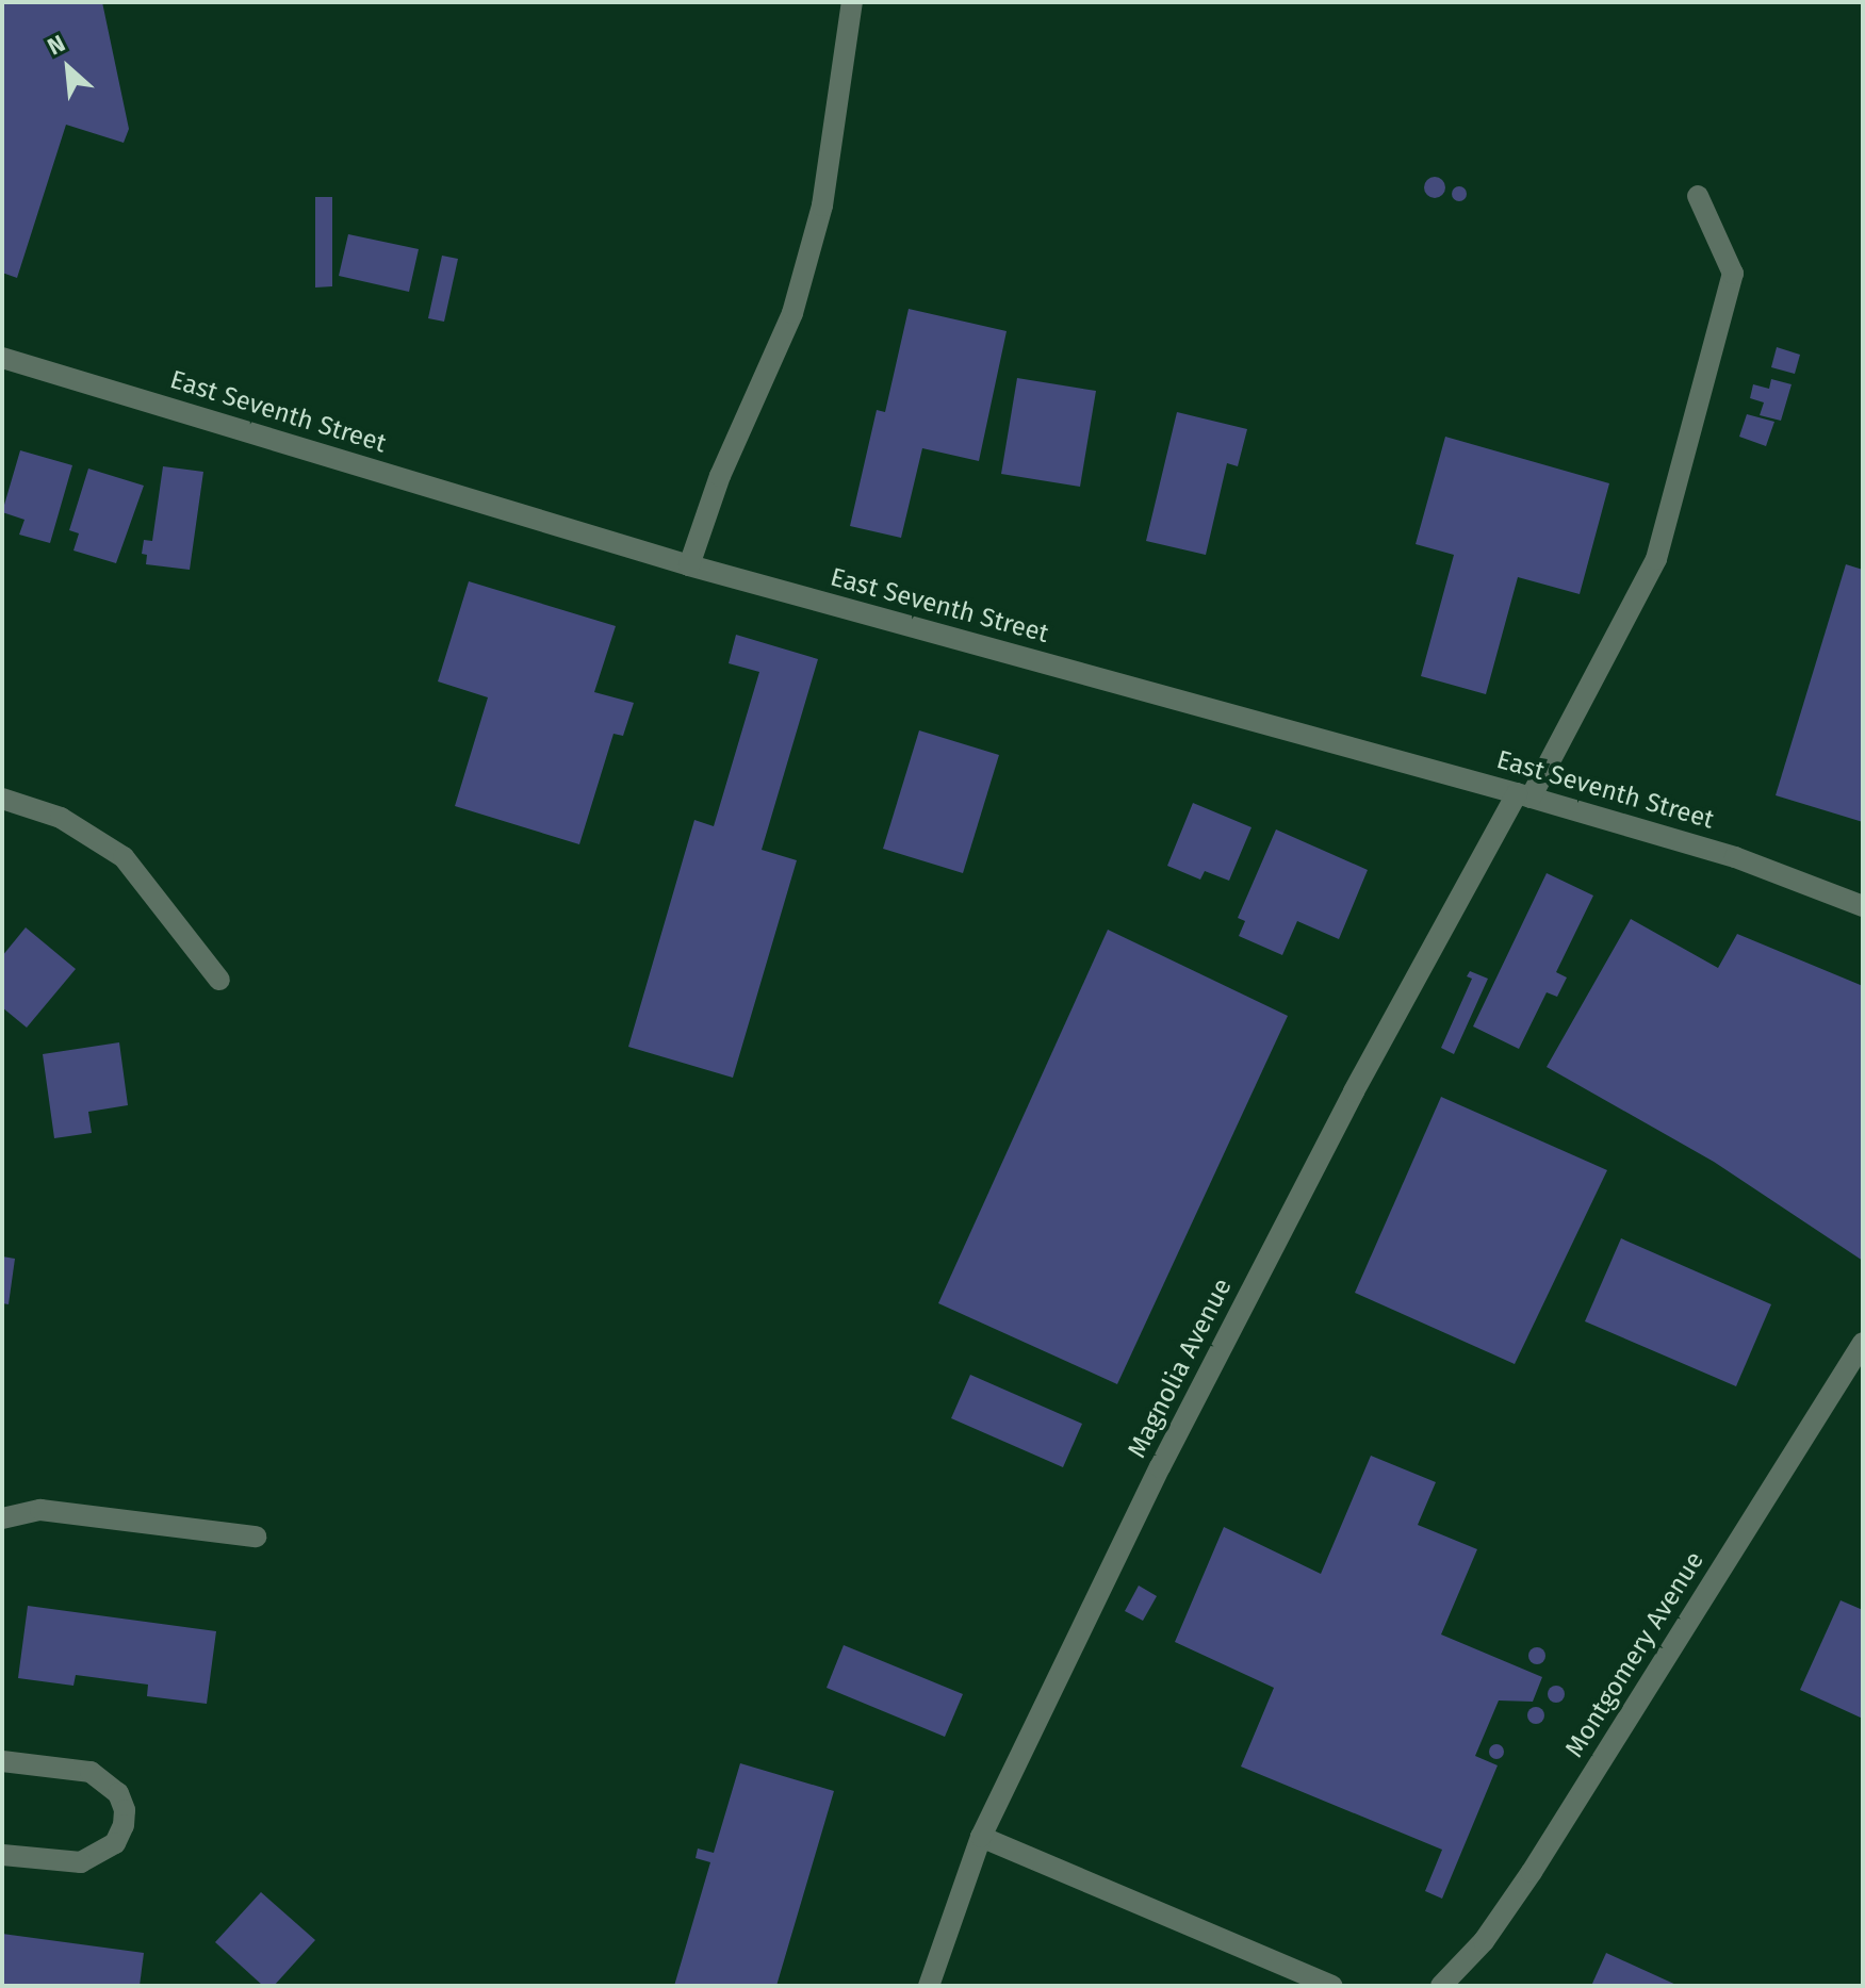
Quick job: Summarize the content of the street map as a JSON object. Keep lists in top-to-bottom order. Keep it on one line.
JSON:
{"streets":{"street":["East Seventh Street","Magnolia Avenue","Montgomery Avenue"]},"crossings":[["East Seventh Street","Magnolia Avenue"]],"north":"top left"}
